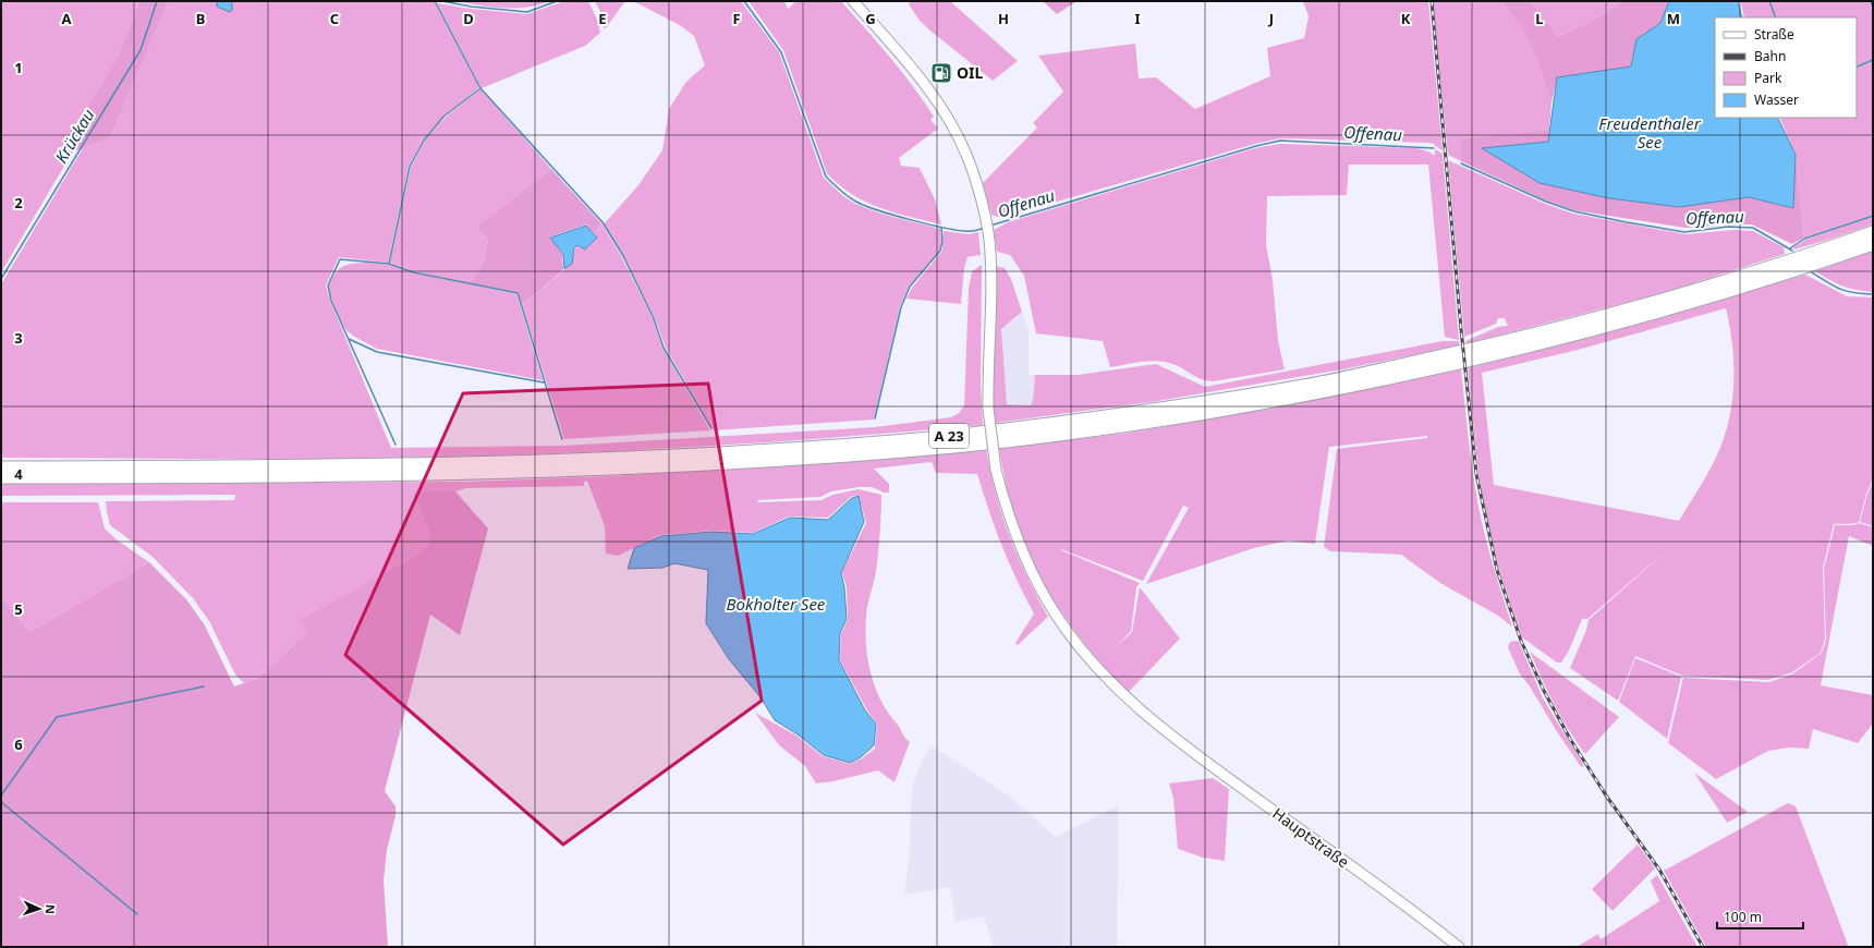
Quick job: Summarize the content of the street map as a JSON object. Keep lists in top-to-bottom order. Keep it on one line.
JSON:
{"streets":{"highway":["A 23"],"main road":["Hauptstraße"]},"water":["Freudenthaler See","Offenau","Krückau","Bokholter See"],"places":{"fuel station":["OIL"]},"legend":["Straße","Bahn","Park","Wasser"],"scale_bar":"100 m","north":"right","grid":{"columns":["A","B","C","D","E","F","G","H","I","J","K","L","M"],"rows":["1","2","3","4","5","6"]}}
